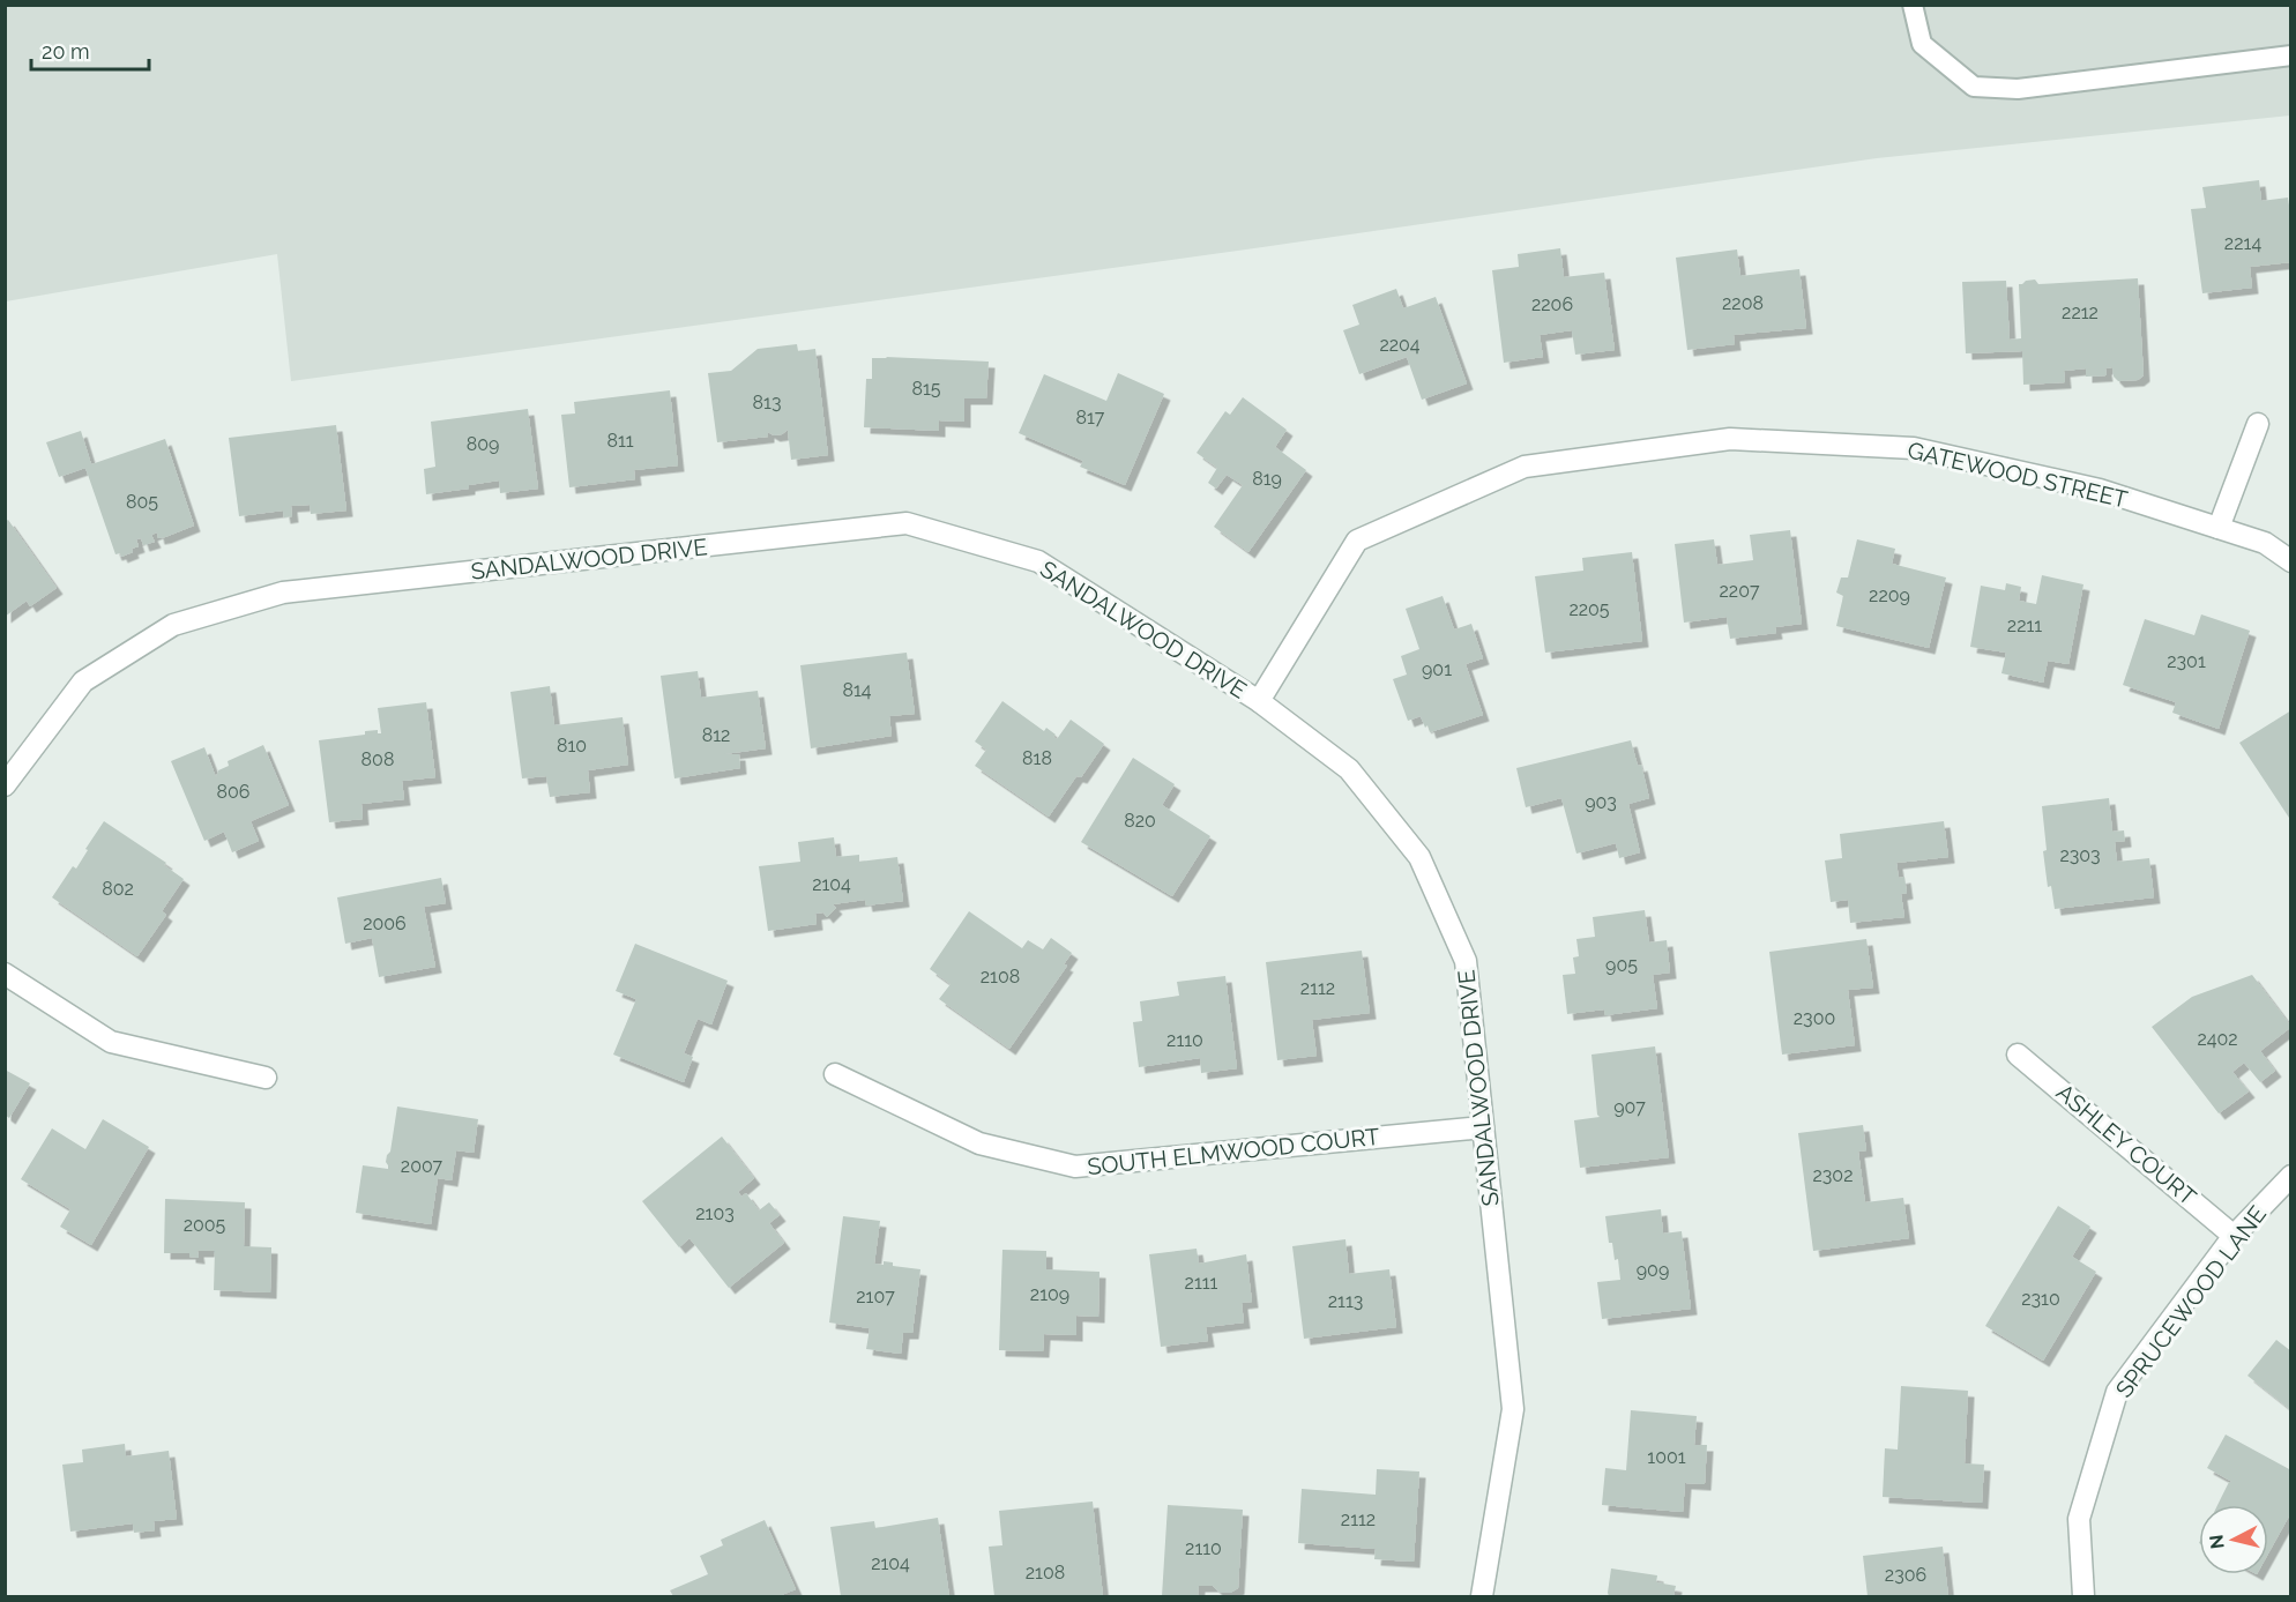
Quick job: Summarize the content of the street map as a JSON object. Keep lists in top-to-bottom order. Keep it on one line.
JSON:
{"streets":{"street":["GATEWOOD STREET","SANDALWOOD DRIVE","ASHLEY COURT","SOUTH ELMWOOD COURT","SPRUCEWOOD LANE"]},"crossings":[["GATEWOOD STREET","SANDALWOOD DRIVE"],["SANDALWOOD DRIVE","SOUTH ELMWOOD COURT"],["ASHLEY COURT","SPRUCEWOOD LANE"]],"house_numbers":["2214","2208","2206","2212","2204","815","813","817","811","809","819","805","2207","2209","2205","2211","2301","901","814","812","810","818","808","806","903","820","2303","2104","802","2006","905","2108","2112","2300","2402","2110","907","2007","2302","2103","2005","909","2111","2109","2107","2310","2113","1001","2112","2110","2104","2108","2306"],"scale_bar":"20 m","north":"left"}
